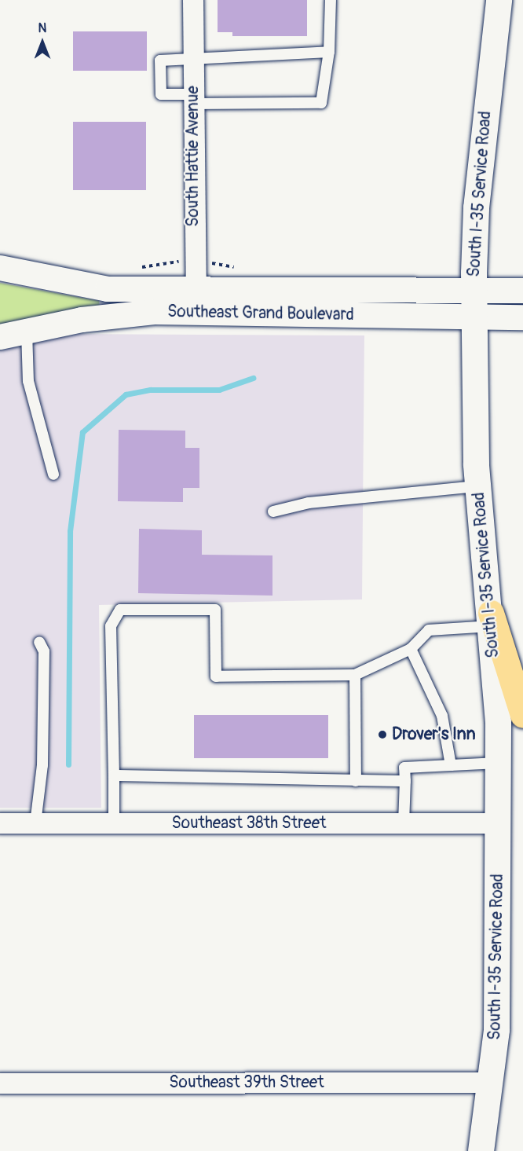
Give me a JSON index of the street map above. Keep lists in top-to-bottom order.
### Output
{
  "streets": {
    "main road": ["South I-35 Service Road"],
    "street": [
      "South Hattie Avenue",
      "Southeast Grand Boulevard",
      "Southeast 38th Street",
      "Southeast 39th Street"
    ]
  },
  "crossings": [
    ["South Hattie Avenue", "Southeast Grand Boulevard"],
    ["South I-35 Service Road", "Southeast Grand Boulevard"],
    ["South I-35 Service Road", "Southeast 38th Street"],
    ["South I-35 Service Road", "Southeast 39th Street"]
  ],
  "places": ["Drover's Inn"],
  "north": "top"
}
